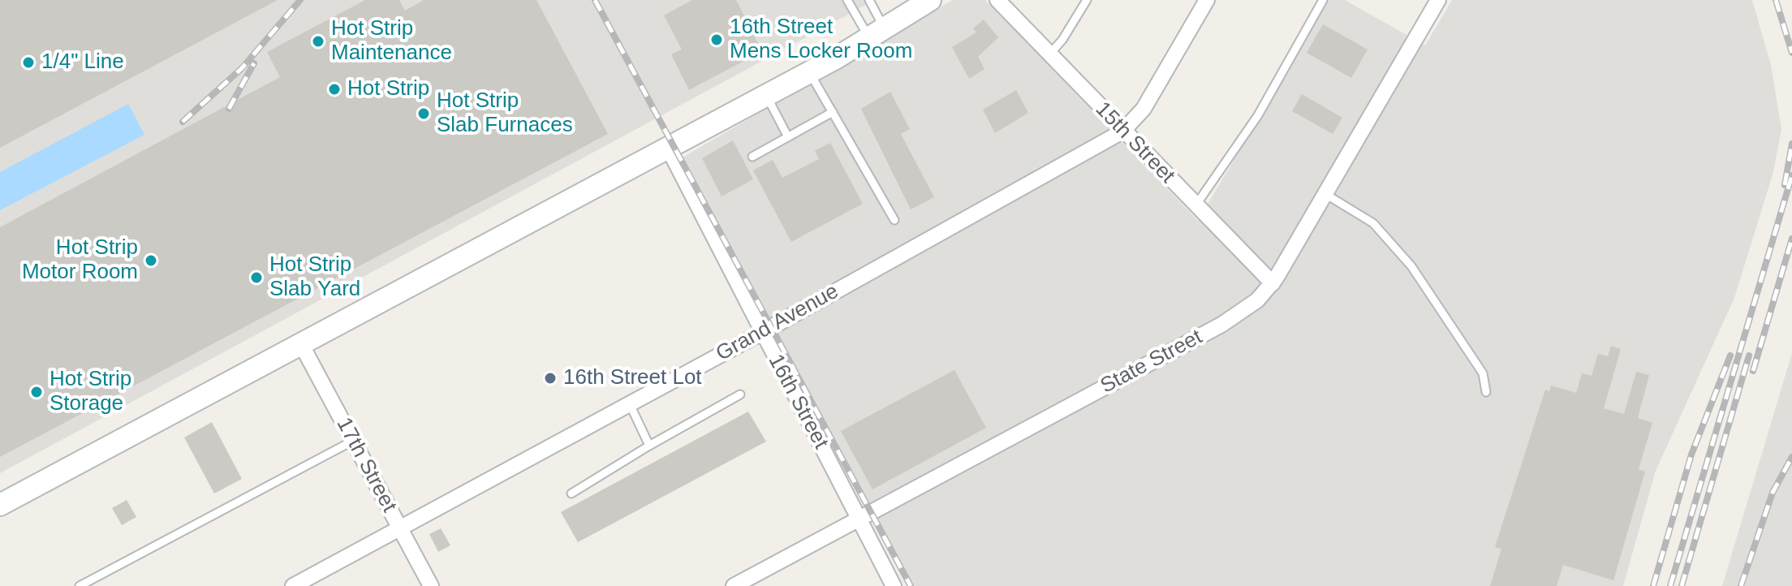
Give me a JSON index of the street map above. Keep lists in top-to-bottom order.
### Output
{
  "streets": {
    "street": [
      "15th Street",
      "Grand Avenue",
      "State Street",
      "16th Street",
      "17th Street"
    ]
  },
  "crossings": [
    ["15th Street", "Grand Avenue"],
    ["15th Street", "State Street"],
    ["Grand Avenue", "16th Street"],
    ["Grand Avenue", "17th Street"],
    ["State Street", "16th Street"]
  ],
  "places": [
    "16th Street Mens Locker Room",
    "Hot Strip Maintenance",
    "1/4\" Line",
    "Hot Strip",
    "Hot Strip Slab Furnaces",
    "Hot Strip Motor Room",
    "Hot Strip Slab Yard",
    "16th Street Lot",
    "Hot Strip Storage"
  ]
}
